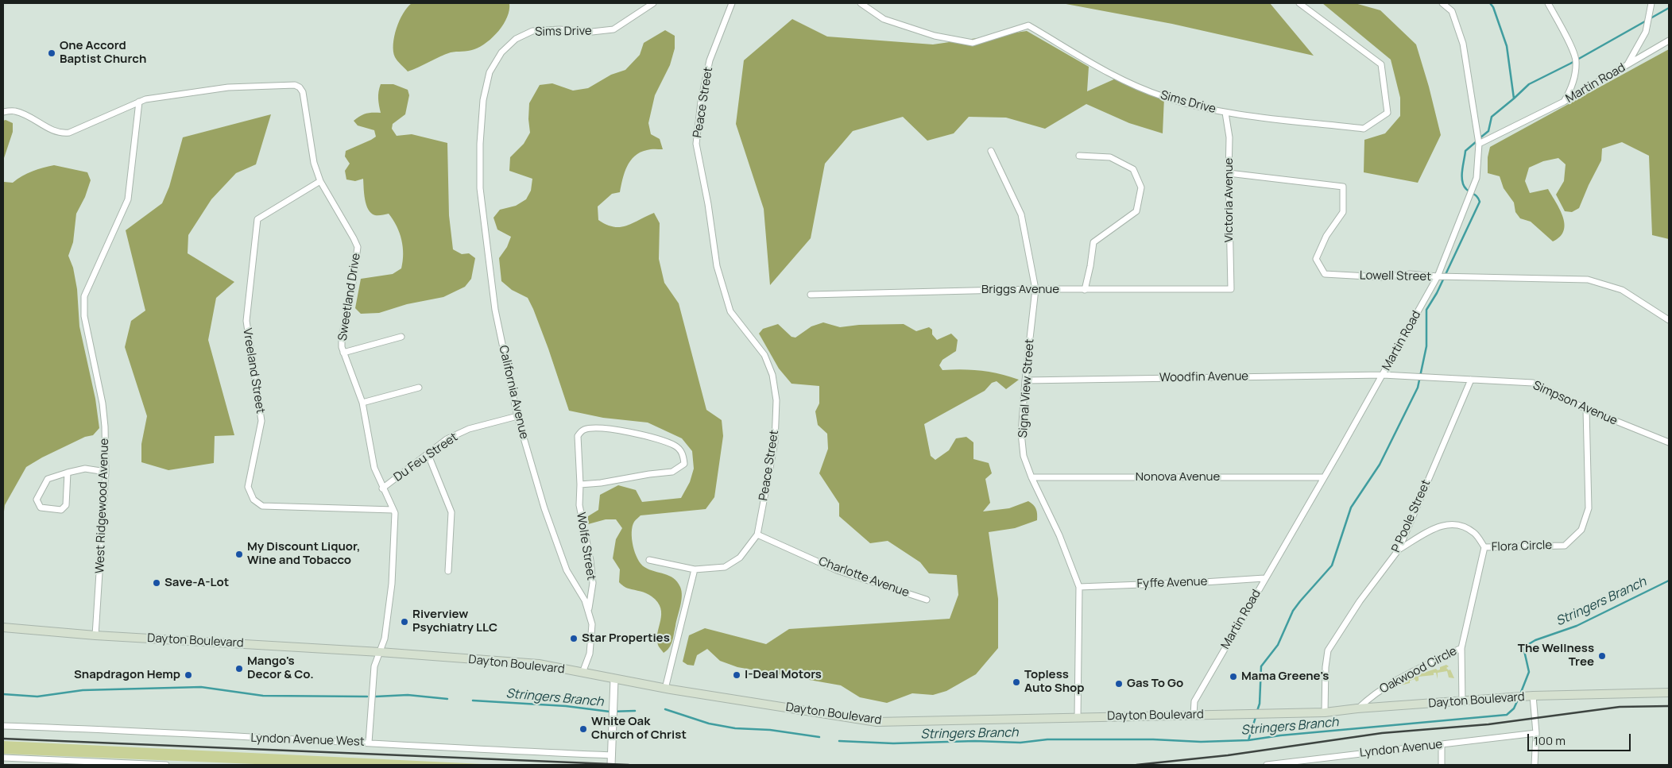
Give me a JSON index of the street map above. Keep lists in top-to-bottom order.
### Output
{
  "streets": {
    "main road": ["Dayton Boulevard"],
    "street": [
      "Sims Drive",
      "Martin Road",
      "Peace Street",
      "Victoria Avenue",
      "Lowell Street",
      "Briggs Avenue",
      "Sweetland Drive",
      "Vreeland Street",
      "Woodfin Avenue",
      "Signal View Street",
      "California Avenue",
      "Simpson Avenue",
      "Du Feu Street",
      "Nonova Avenue",
      "West Ridgewood Avenue",
      "P Poole Street",
      "Wolfe Street",
      "Flora Circle",
      "Charlotte Avenue",
      "Fyffe Avenue",
      "Oakwood Circle",
      "Lyndon Avenue West",
      "Lyndon Avenue"
    ]
  },
  "crossings": [
    ["Sims Drive", "Victoria Avenue"],
    ["Sims Drive", "California Avenue"],
    ["Martin Road", "Lowell Street"],
    ["Martin Road", "Woodfin Avenue"],
    ["Martin Road", "Simpson Avenue"],
    ["Martin Road", "Nonova Avenue"],
    ["Martin Road", "Fyffe Avenue"],
    ["Martin Road", "Dayton Boulevard"],
    ["Peace Street", "Charlotte Avenue"],
    ["Victoria Avenue", "Lowell Street"],
    ["Victoria Avenue", "Briggs Avenue"],
    ["Briggs Avenue", "Signal View Street"],
    ["Sweetland Drive", "Vreeland Street"],
    ["Sweetland Drive", "Du Feu Street"],
    ["Sweetland Drive", "West Ridgewood Avenue"],
    ["Sweetland Drive", "Dayton Boulevard"],
    ["Sweetland Drive", "Lyndon Avenue West"],
    ["Woodfin Avenue", "Signal View Street"],
    ["Woodfin Avenue", "Simpson Avenue"],
    ["Signal View Street", "Nonova Avenue"],
    ["Signal View Street", "Fyffe Avenue"],
    ["Signal View Street", "Dayton Boulevard"],
    ["California Avenue", "Du Feu Street"],
    ["California Avenue", "Wolfe Street"],
    ["California Avenue", "Dayton Boulevard"],
    ["Simpson Avenue", "P Poole Street"],
    ["Simpson Avenue", "Flora Circle"],
    ["West Ridgewood Avenue", "Dayton Boulevard"],
    ["P Poole Street", "Flora Circle"],
    ["P Poole Street", "Dayton Boulevard"],
    ["Dayton Boulevard", "Oakwood Circle"]
  ],
  "water": ["Stringers Branch"],
  "places": [
    "One Accord Baptist Church",
    "My Discount Liquor, Wine and Tobacco",
    "Save-A-Lot",
    "Riverview Psychiatry LLC",
    "Star Properties",
    "The Wellness Tree",
    "Mango's Decor & Co.",
    "Snapdragon Hemp",
    "I-Deal Motors",
    "Mama Greene's",
    "Topless Auto Shop",
    "Gas To Go",
    "White Oak Church of Christ"
  ],
  "scale_bar": "100 m"
}
